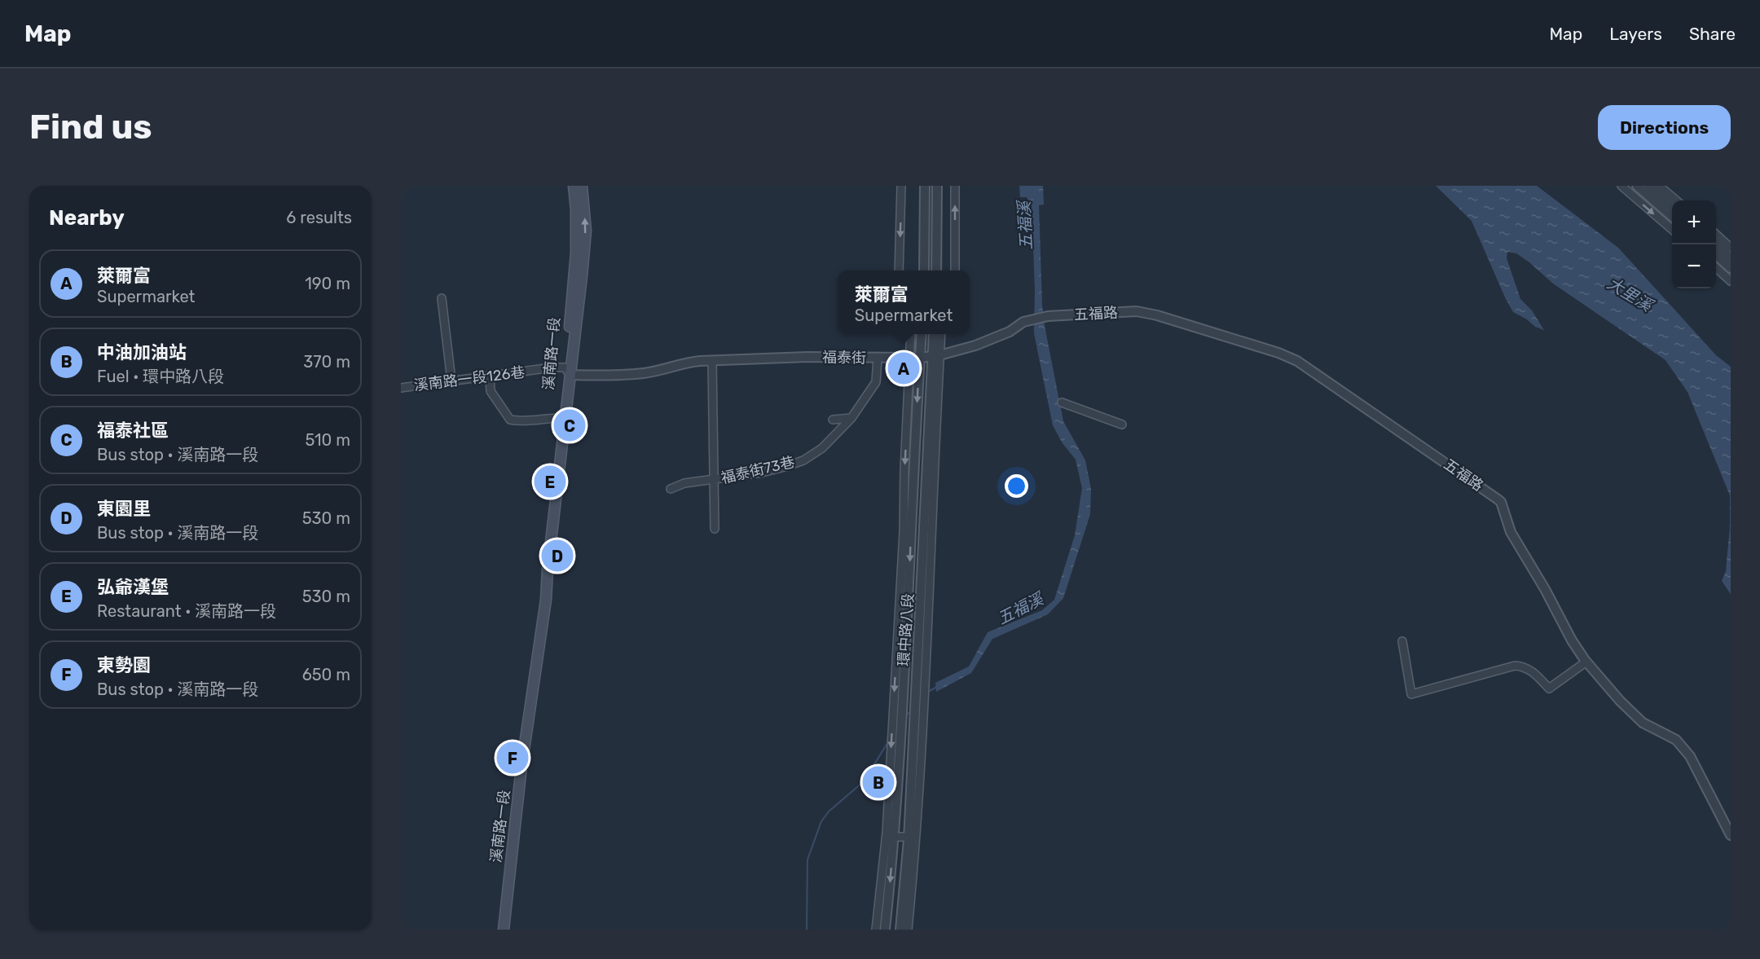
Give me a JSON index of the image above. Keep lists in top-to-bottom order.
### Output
{
  "streets": {
    "main road": ["溪南路一段"],
    "street": [
      "五福路",
      "福泰街",
      "溪南路一段126巷",
      "福泰街73巷",
      "環中路八段"
    ]
  },
  "crossings": [
    ["五福路", "福泰街"],
    ["溪南路一段", "福泰街"],
    ["溪南路一段", "溪南路一段126巷"],
    ["福泰街", "溪南路一段126巷"],
    ["福泰街", "福泰街73巷"],
    ["福泰街", "環中路八段"]
  ],
  "water": ["五福溪", "大里溪"],
  "page": {
    "header": "Map",
    "nav": ["Map", "Layers", "Share"],
    "buttons": "Directions",
    "title": "Find us",
    "heading": ["Nearby", "6 results"],
    "map_buttons": ["+", "−"],
    "list": [
      {
        "mark": "A",
        "name": "萊爾富",
        "note": "Supermarket",
        "value": "190 m"
      },
      {
        "mark": "B",
        "name": "中油加油站",
        "note": "Fuel · 環中路八段",
        "value": "370 m"
      },
      {
        "mark": "C",
        "name": "福泰社區",
        "note": "Bus stop · 溪南路一段",
        "value": "510 m"
      },
      {
        "mark": "D",
        "name": "東園里",
        "note": "Bus stop · 溪南路一段",
        "value": "530 m"
      },
      {
        "mark": "E",
        "name": "弘爺漢堡",
        "note": "Restaurant · 溪南路一段",
        "value": "530 m"
      },
      {
        "mark": "F",
        "name": "東勢園",
        "note": "Bus stop · 溪南路一段",
        "value": "650 m"
      }
    ],
    "popup": ["萊爾富", "Supermarket"],
    "pins": [
      "A",
      "C",
      "E",
      "D",
      "F",
      "B"
    ]
  }
}
